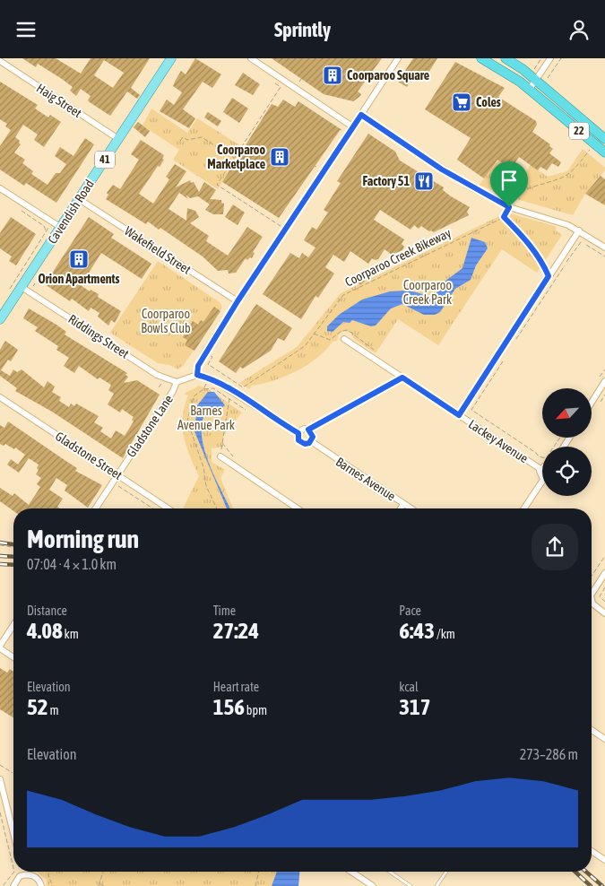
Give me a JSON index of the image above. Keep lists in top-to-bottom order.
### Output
{
  "streets": {
    "highway": ["22"],
    "main road": ["41", "Cavendish Road"],
    "street": [
      "Haig Street",
      "Wakefield Street",
      "Riddings Street",
      "Gladstone Lane",
      "Lackey Avenue",
      "Gladstone Street",
      "Barnes Avenue"
    ],
    "path": ["Coorparoo Creek Bikeway"]
  },
  "crossings": [
    ["Haig Street", "Cavendish Road"],
    ["Cavendish Road", "Wakefield Street"],
    ["Cavendish Road", "Riddings Street"],
    ["Riddings Street", "Gladstone Lane"],
    ["Gladstone Lane", "Gladstone Street"]
  ],
  "parks": ["Coorparoo Creek Park", "Coorparoo Bowls Club", "Barnes Avenue Park"],
  "places": {
    "building": ["Coorparoo Square", "Coorparoo Marketplace", "Orion Apartments"],
    "supermarket": ["Coles"],
    "restaurant": ["Factory 51"]
  },
  "north": "bottom left",
  "page": {
    "header": "Sprintly",
    "heading": ["Morning run", "07:04 · 4 × 1.0 km"],
    "stats": [
      ["Distance", "4.08 km"],
      ["Time", "27:24"],
      ["Pace", "6:43 /km"],
      ["Elevation", "52 m"],
      ["Heart rate", "156 bpm"],
      ["kcal", "317"]
    ],
    "chart": ["Elevation", "273–286 m"]
  }
}
